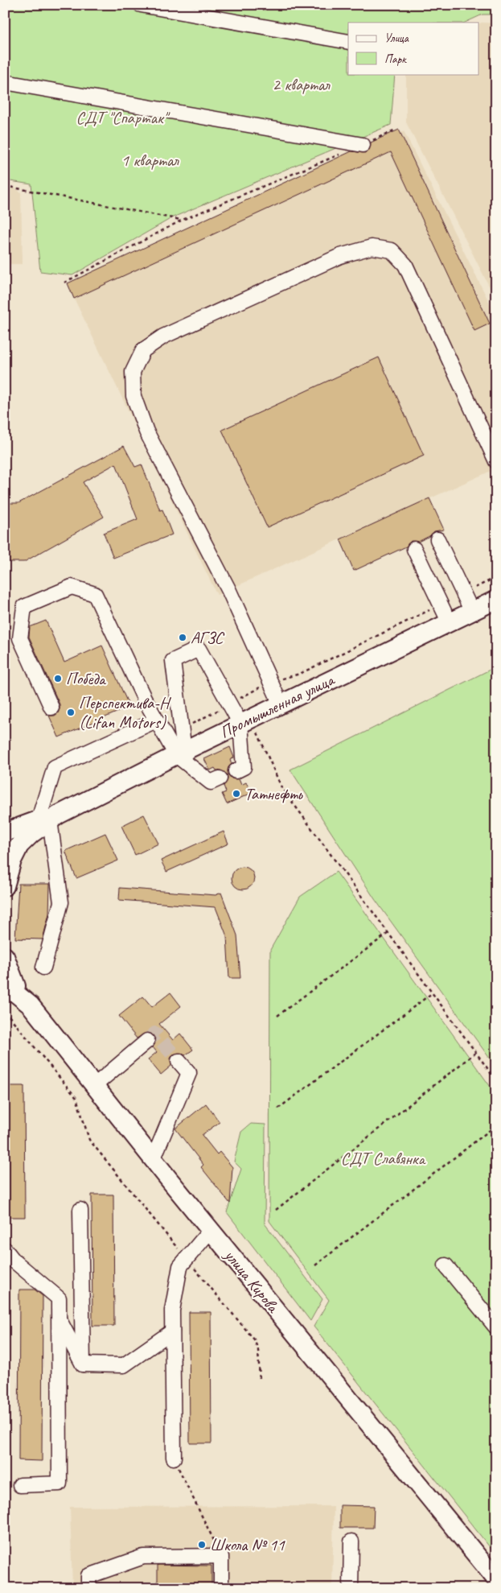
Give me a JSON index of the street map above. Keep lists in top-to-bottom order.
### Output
{
  "streets": {
    "main road": ["Промышленная улица", "улица Кирова"]
  },
  "parks": [
    "2 квартал",
    "СДТ \"Спартак\"",
    "1 квартал",
    "СДТ Славянка"
  ],
  "places": [
    "АГЗС",
    "Победа",
    "Перспектива-Н (Lifan Motors)",
    "Татнефть",
    "Школа № 11"
  ],
  "legend": ["Улица", "Парк"]
}
